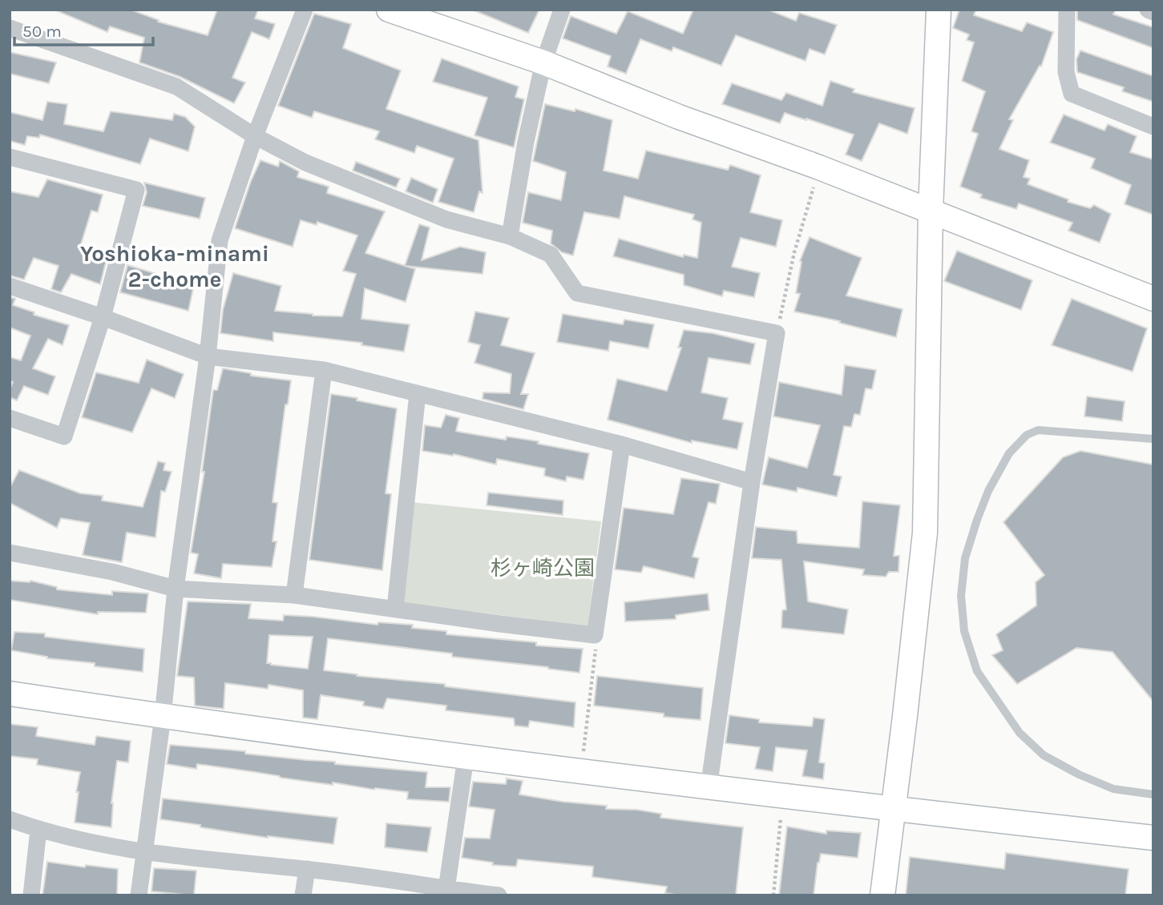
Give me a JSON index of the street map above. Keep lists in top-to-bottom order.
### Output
{
  "districts": ["Yoshioka-minami 2-chome"],
  "parks": ["杉ヶ崎公園"],
  "scale_bar": "50 m"
}
